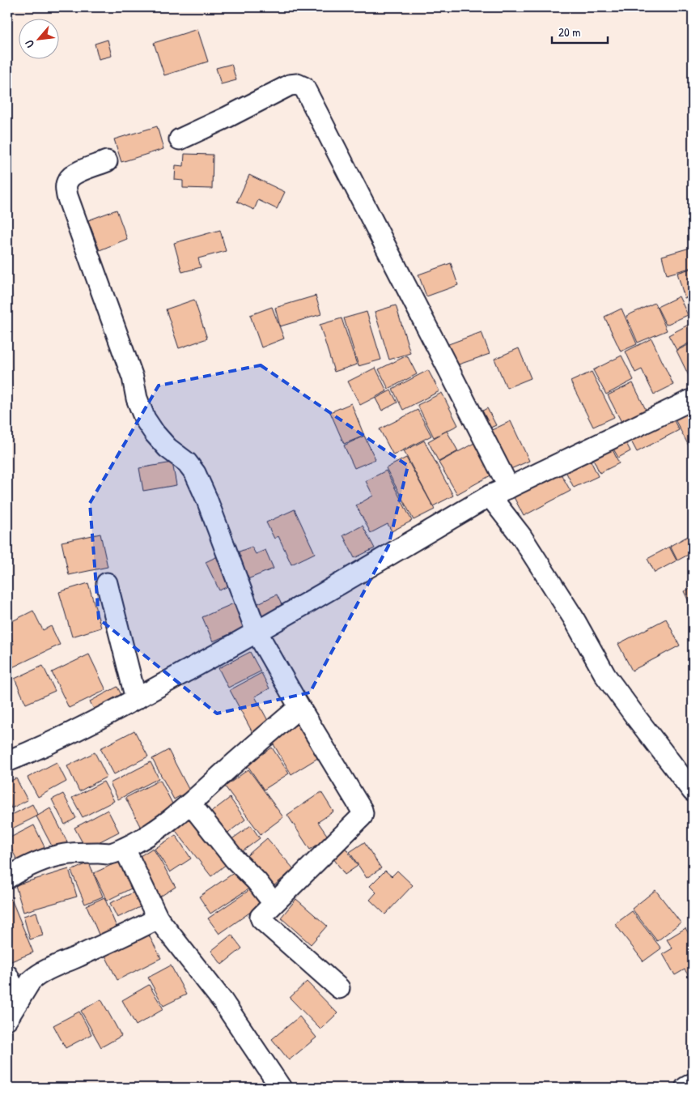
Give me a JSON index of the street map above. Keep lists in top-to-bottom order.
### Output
{
  "scale_bar": "20 m",
  "north": "bottom left"
}
